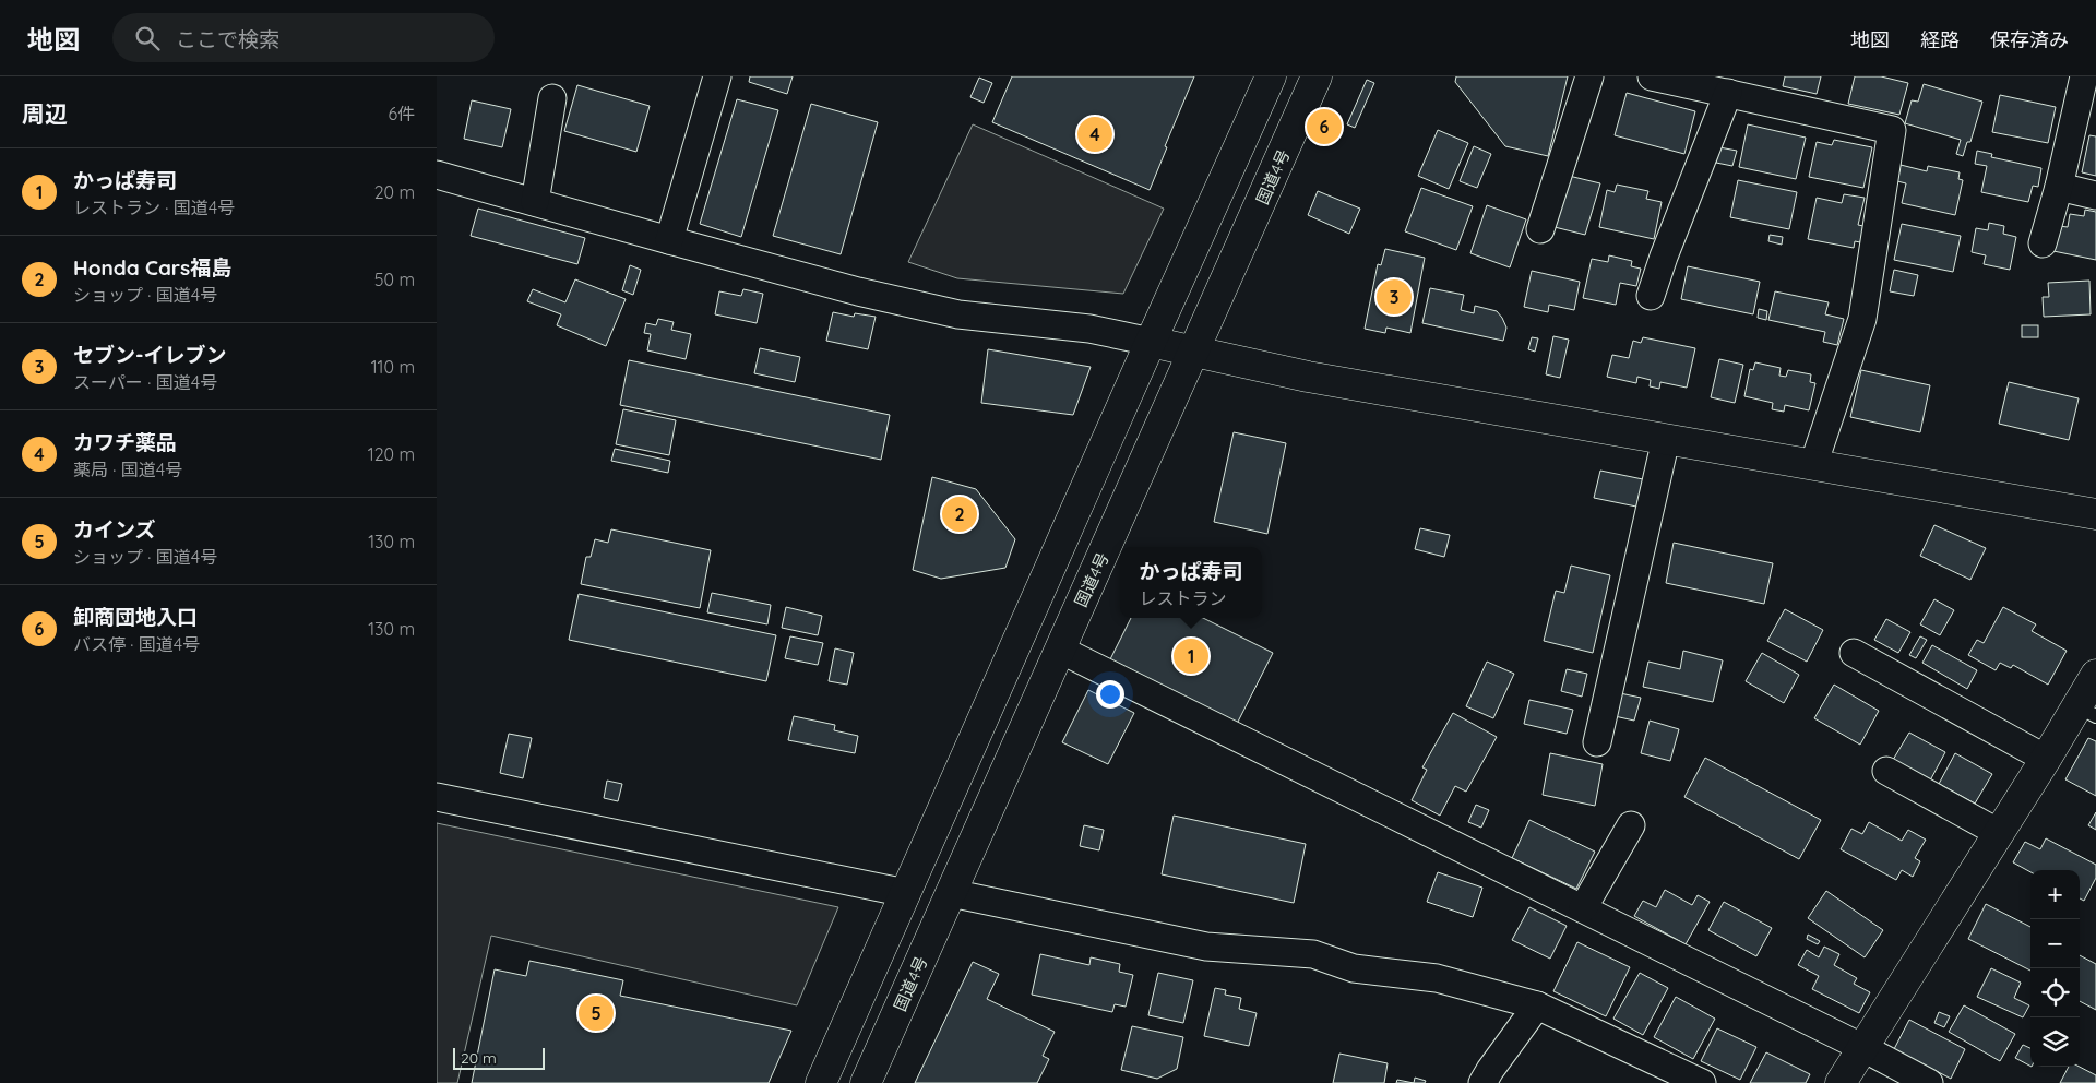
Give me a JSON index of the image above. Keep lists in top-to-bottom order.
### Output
{
  "streets": {
    "main road": ["国道4号"]
  },
  "scale_bar": "20 m",
  "page": {
    "header": "地図",
    "search": "ここで検索",
    "nav": ["地図", "経路", "保存済み"],
    "heading": ["周辺", "6件"],
    "pins": [
      "6",
      "4",
      "3",
      "2",
      "1",
      "5"
    ],
    "list": [
      {
        "mark": "1",
        "name": "かっぱ寿司",
        "note": "レストラン · 国道4号",
        "value": "20 m"
      },
      {
        "mark": "2",
        "name": "Honda Cars福島",
        "note": "ショップ · 国道4号",
        "value": "50 m"
      },
      {
        "mark": "3",
        "name": "セブン-イレブン",
        "note": "スーパー · 国道4号",
        "value": "110 m"
      },
      {
        "mark": "4",
        "name": "カワチ薬品",
        "note": "薬局 · 国道4号",
        "value": "120 m"
      },
      {
        "mark": "5",
        "name": "カインズ",
        "note": "ショップ · 国道4号",
        "value": "130 m"
      },
      {
        "mark": "6",
        "name": "卸商団地入口",
        "note": "バス停 · 国道4号",
        "value": "130 m"
      }
    ],
    "popup": ["かっぱ寿司", "レストラン"],
    "map_buttons": ["+", "−"],
    "scale": "20 m"
  }
}
